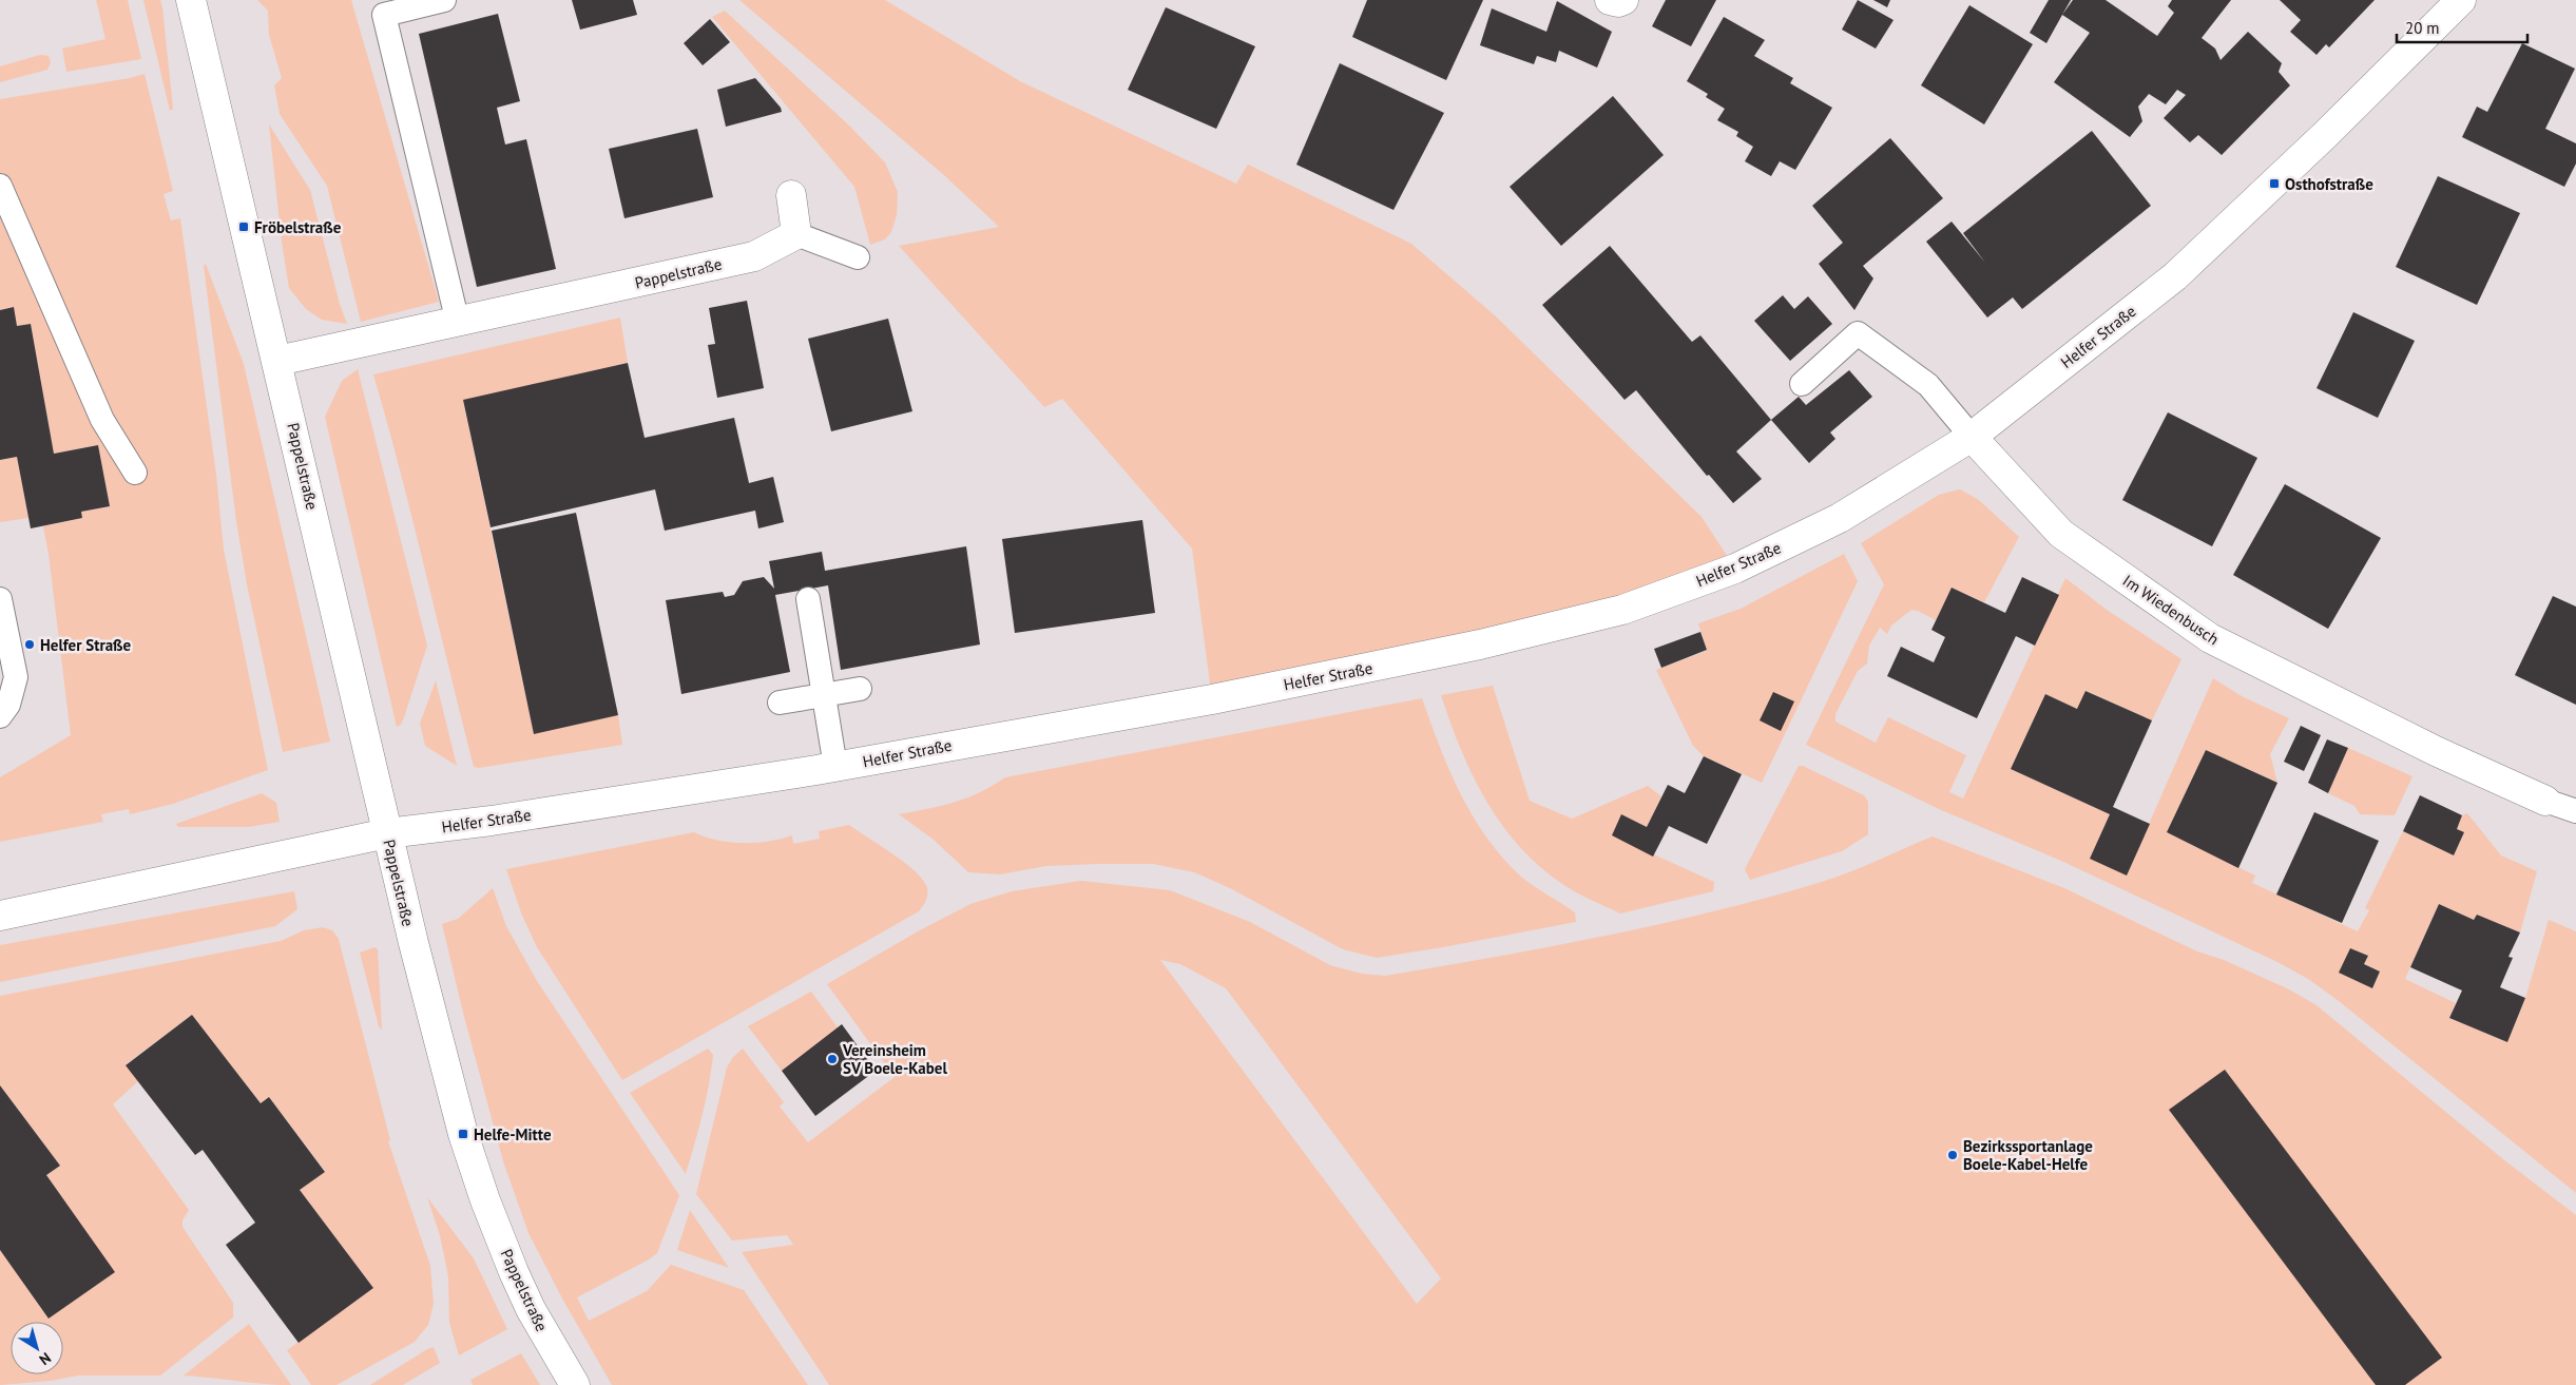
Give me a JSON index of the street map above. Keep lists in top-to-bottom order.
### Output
{
  "streets": {
    "street": ["Pappelstraße", "Helfer Straße", "Im Wiedenbusch"]
  },
  "crossings": [
    ["Pappelstraße", "Helfer Straße"],
    ["Helfer Straße", "Im Wiedenbusch"]
  ],
  "places": {
    "transit": ["Osthofstraße", "Fröbelstraße", "Helfe-Mitte"],
    "other": ["Helfer Straße", "Vereinsheim SV Boele-Kabel", "Bezirkssportanlage Boele-Kabel-Helfe"]
  },
  "scale_bar": "20 m",
  "north": "bottom right"
}
